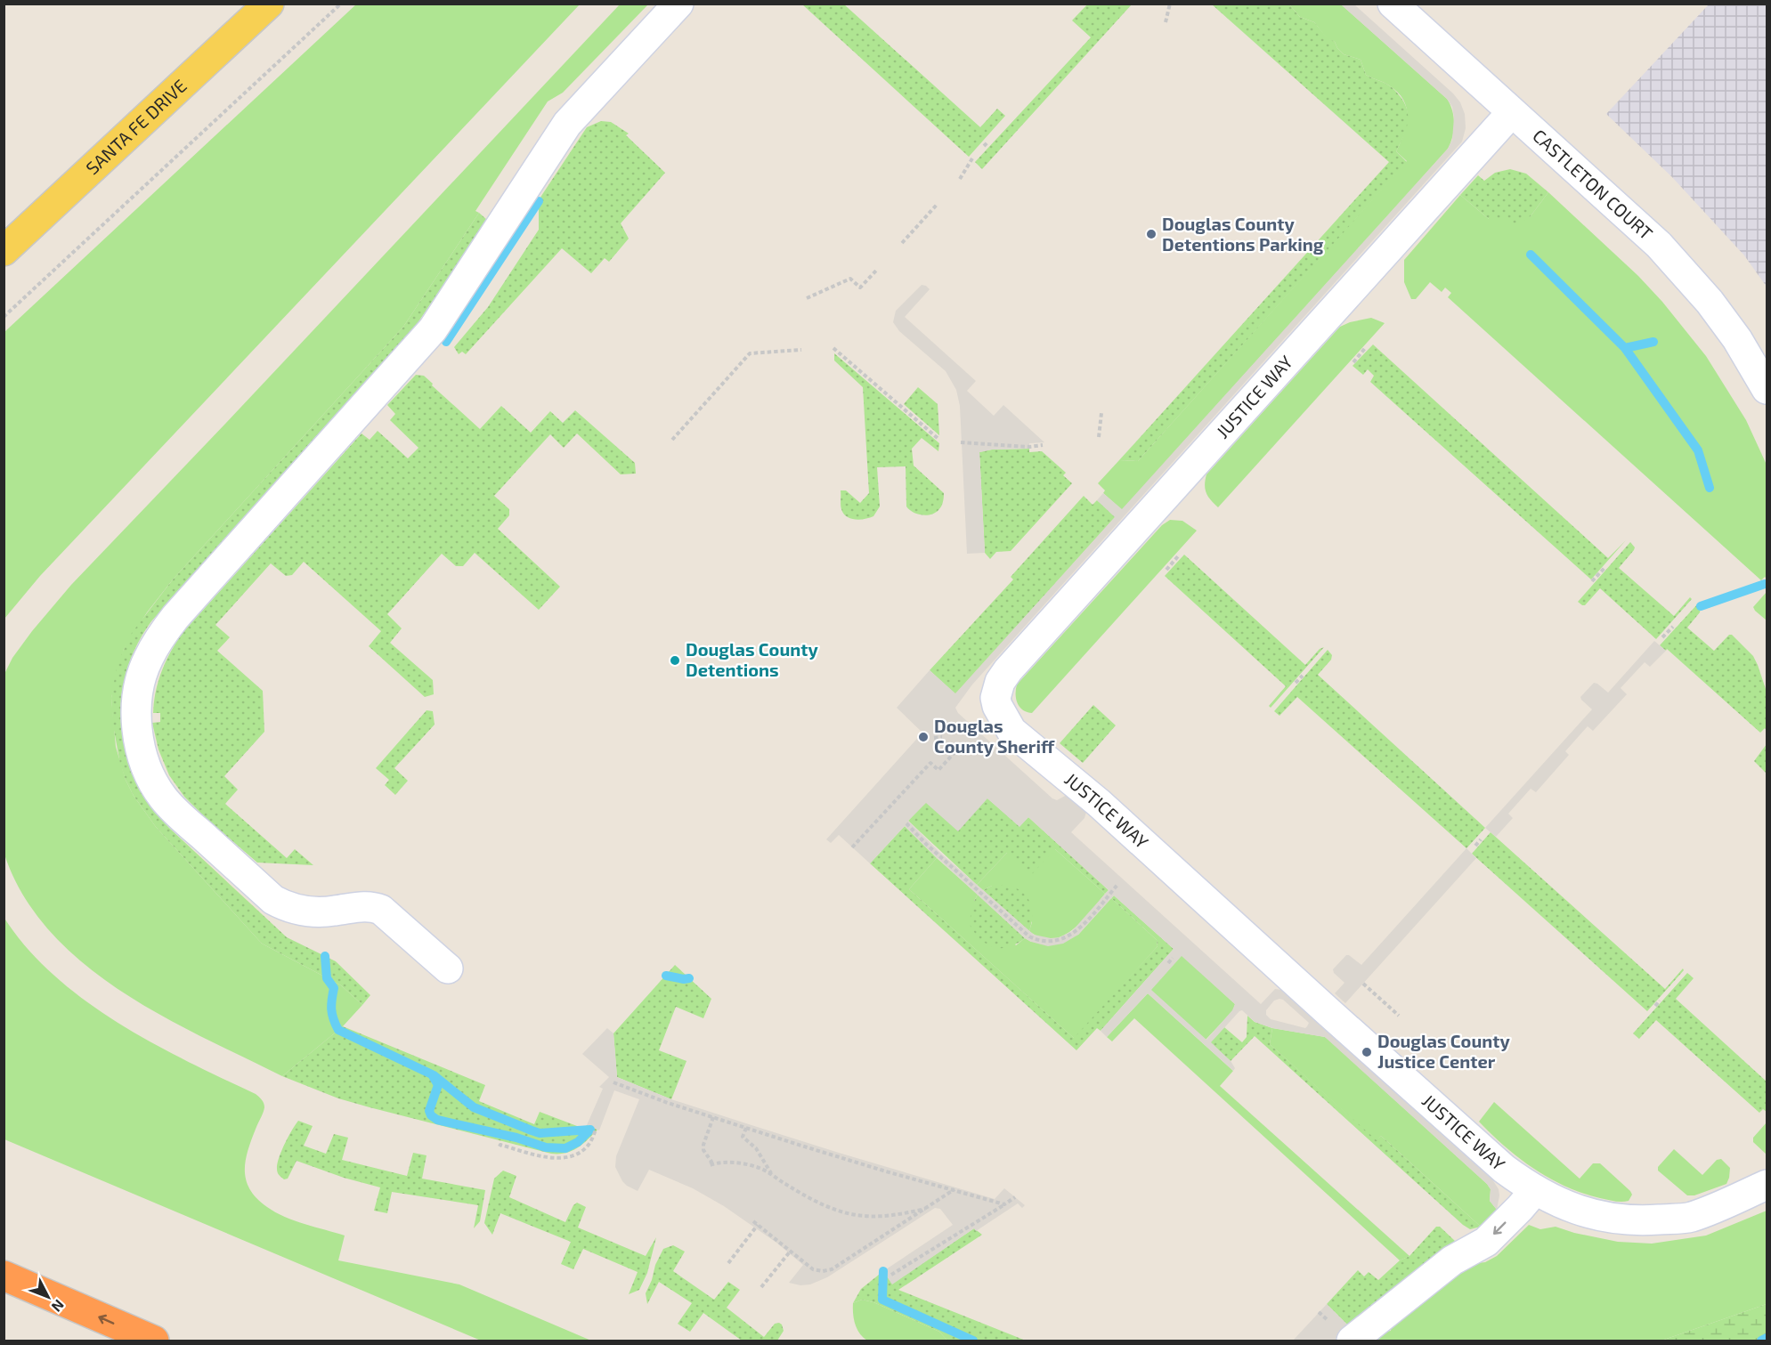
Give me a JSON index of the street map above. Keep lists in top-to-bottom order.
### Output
{
  "streets": {
    "main road": ["SANTA FE DRIVE"],
    "street": ["CASTLETON COURT", "JUSTICE WAY"]
  },
  "crossings": [
    ["CASTLETON COURT", "JUSTICE WAY"]
  ],
  "places": [
    "Douglas County Detentions Parking",
    "Douglas County Detentions",
    "Douglas County Sheriff",
    "Douglas County Justice Center"
  ],
  "north": "bottom right"
}
